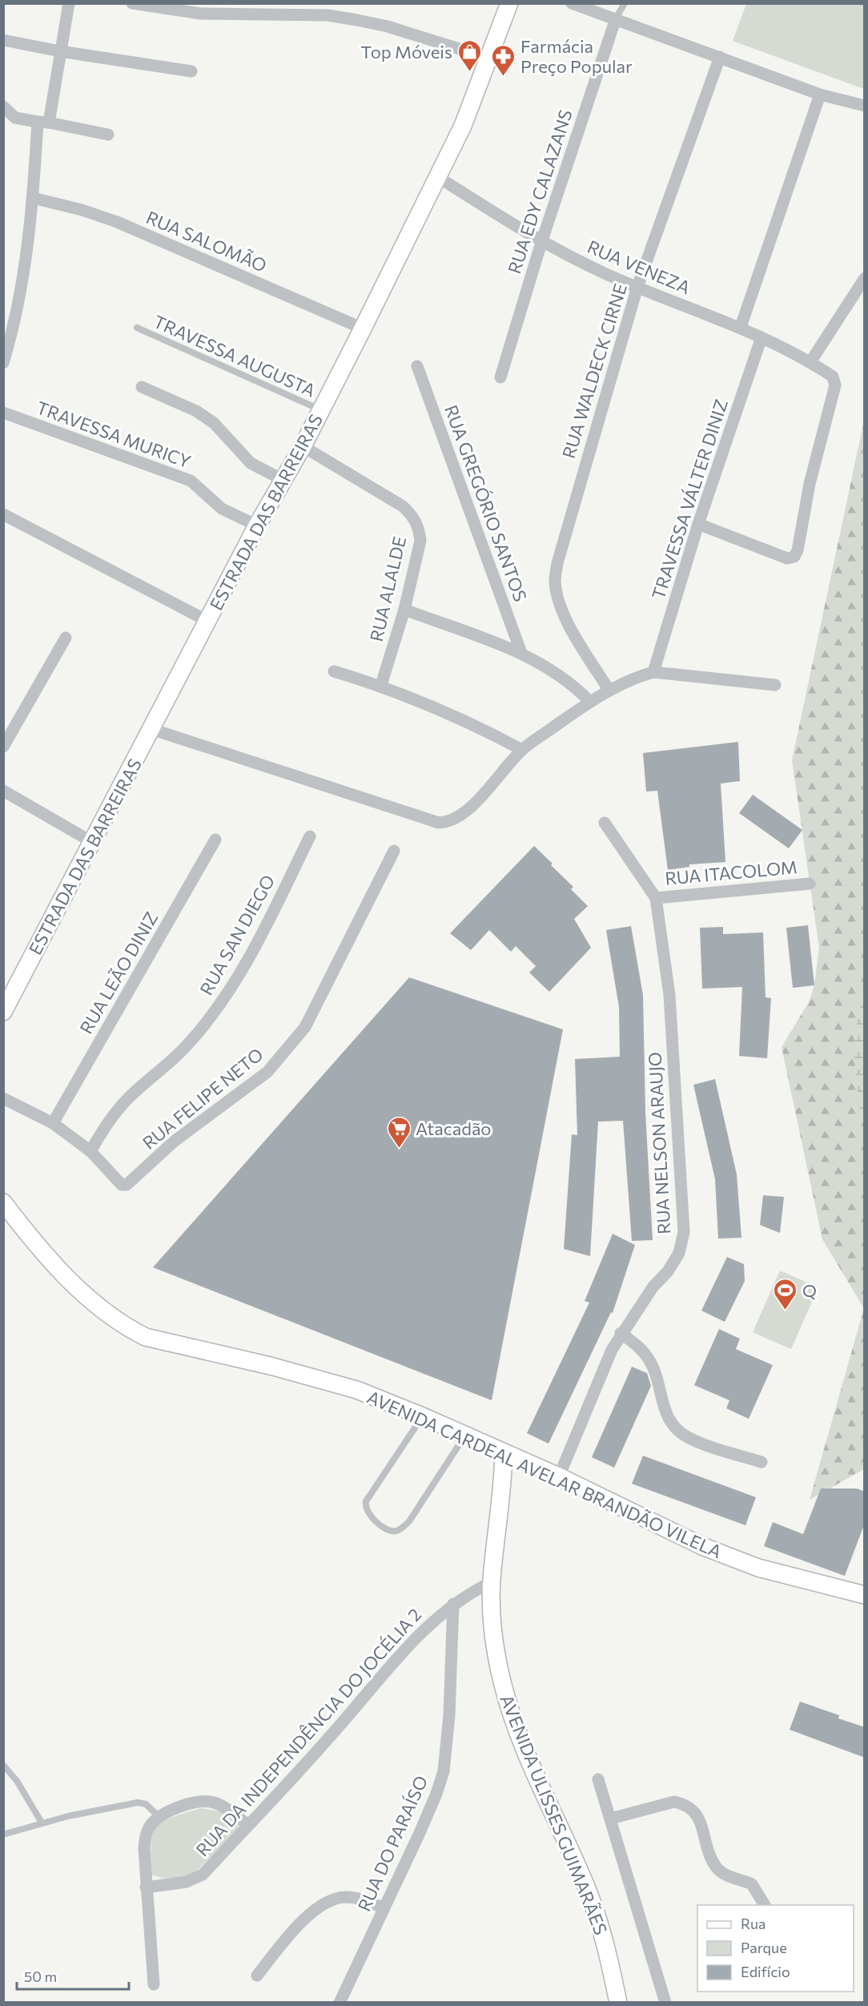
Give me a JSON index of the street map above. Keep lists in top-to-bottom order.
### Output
{
  "streets": {
    "main road": ["ESTRADA DAS BARREIRAS", "AVENIDA CARDEAL AVELAR BRANDÃO VILELA", "AVENIDA ULISSES GUIMARÃES"],
    "street": [
      "RUA EDY CALAZANS",
      "RUA SALOMÃO",
      "RUA VENEZA",
      "RUA WALDECK CIRNE",
      "TRAVESSA MURICY",
      "TRAVESSA VÁLTER DINIZ",
      "RUA GREGÓRIO SANTOS",
      "RUA ALALDE",
      "RUA ITACOLOM",
      "RUA SAN DIEGO",
      "RUA LEÃO DINIZ",
      "RUA FELIPE NETO",
      "RUA NELSON ARAUJO",
      "RUA DA INDEPENDÊNCIA DO JOCÉLIA 2",
      "RUA DO PARAÍSO"
    ],
    "lane": ["TRAVESSA AUGUSTA"]
  },
  "crossings": [
    ["RUA EDY CALAZANS", "RUA VENEZA"],
    ["RUA SALOMÃO", "ESTRADA DAS BARREIRAS"],
    ["RUA VENEZA", "RUA WALDECK CIRNE"],
    ["RUA VENEZA", "TRAVESSA VÁLTER DINIZ"],
    ["RUA VENEZA", "ESTRADA DAS BARREIRAS"],
    ["TRAVESSA AUGUSTA", "ESTRADA DAS BARREIRAS"],
    ["TRAVESSA MURICY", "ESTRADA DAS BARREIRAS"],
    ["ESTRADA DAS BARREIRAS", "RUA ALALDE"],
    ["RUA ITACOLOM", "RUA NELSON ARAUJO"],
    ["RUA SAN DIEGO", "RUA FELIPE NETO"],
    ["RUA LEÃO DINIZ", "RUA FELIPE NETO"],
    ["RUA NELSON ARAUJO", "AVENIDA CARDEAL AVELAR BRANDÃO VILELA"],
    ["AVENIDA CARDEAL AVELAR BRANDÃO VILELA", "AVENIDA ULISSES GUIMARÃES"],
    ["RUA DA INDEPENDÊNCIA DO JOCÉLIA 2", "AVENIDA ULISSES GUIMARÃES"],
    ["RUA DA INDEPENDÊNCIA DO JOCÉLIA 2", "RUA DO PARAÍSO"]
  ],
  "places": {
    "shop": ["Top Móveis"],
    "pharmacy": ["Farmácia Preço Popular"],
    "supermarket": ["Atacadão"],
    "sports": ["Q"]
  },
  "legend": ["Rua", "Parque", "Edifício"],
  "scale_bar": "50 m"
}
